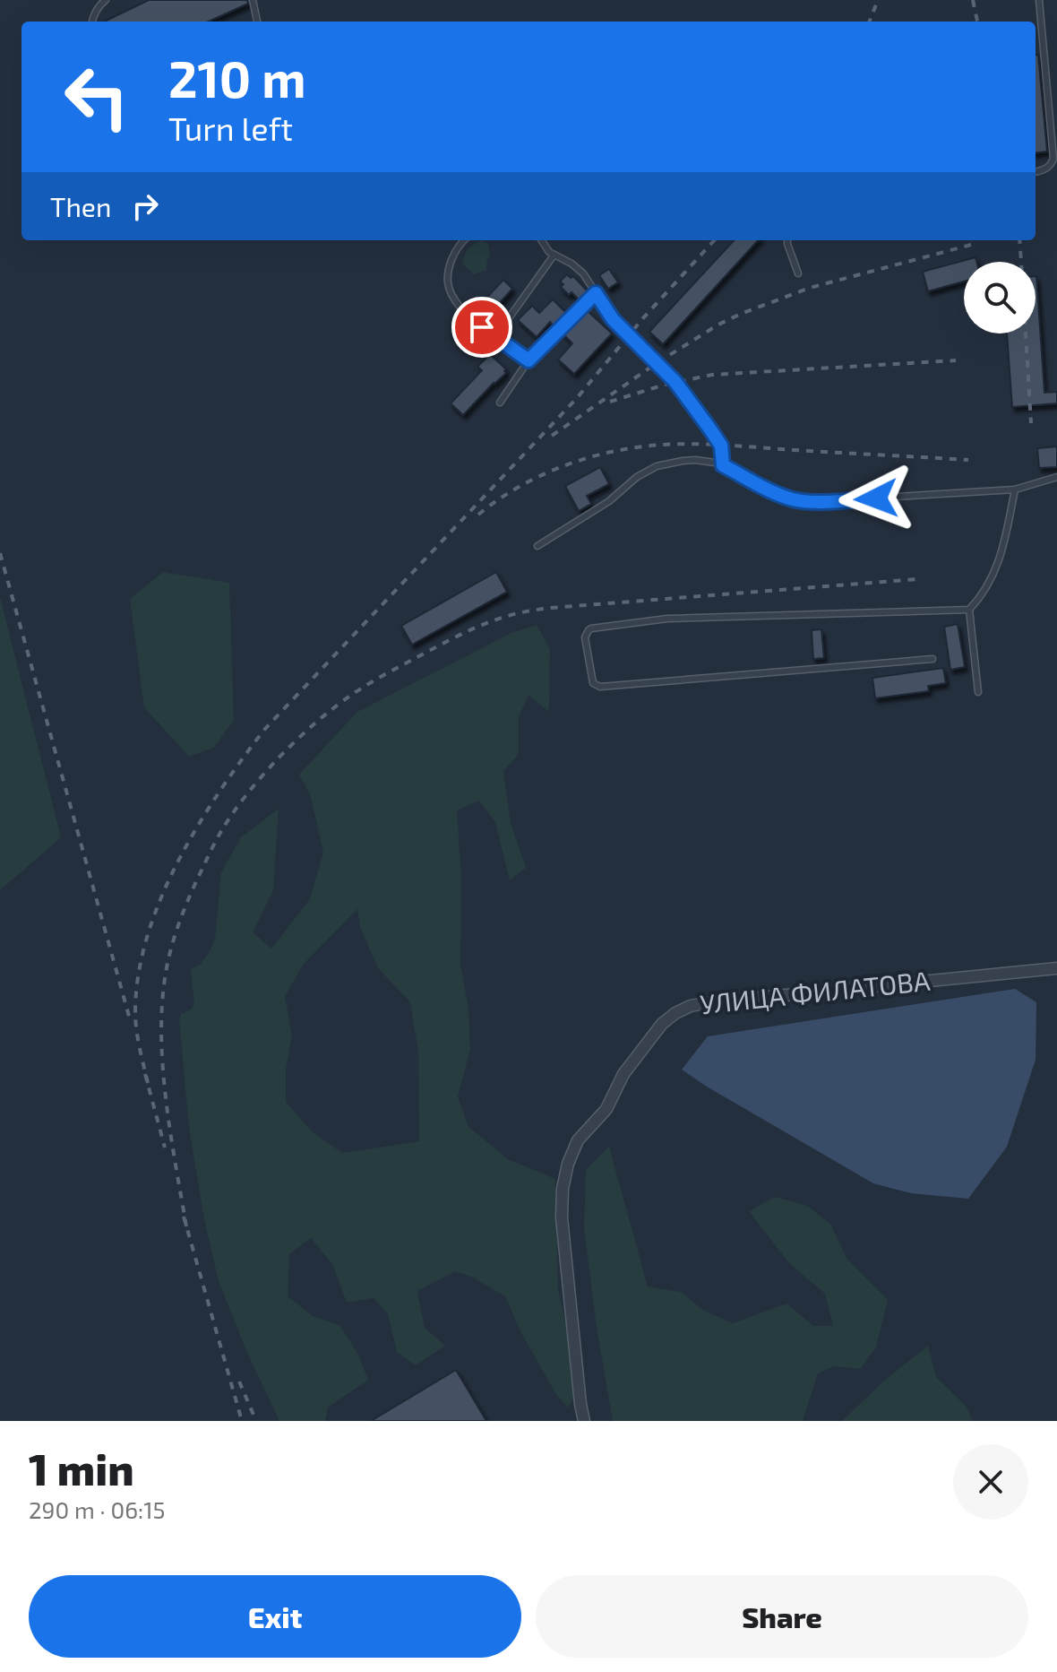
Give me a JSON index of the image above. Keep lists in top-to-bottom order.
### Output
{
  "streets": {
    "street": ["УЛИЦА ФИЛАТОВА"]
  },
  "page": {
    "turn": ["210 m", "Turn left"],
    "then": "Then",
    "heading": ["1 min", "290 m · 06:15"],
    "buttons": ["Exit", "Share"]
  }
}
